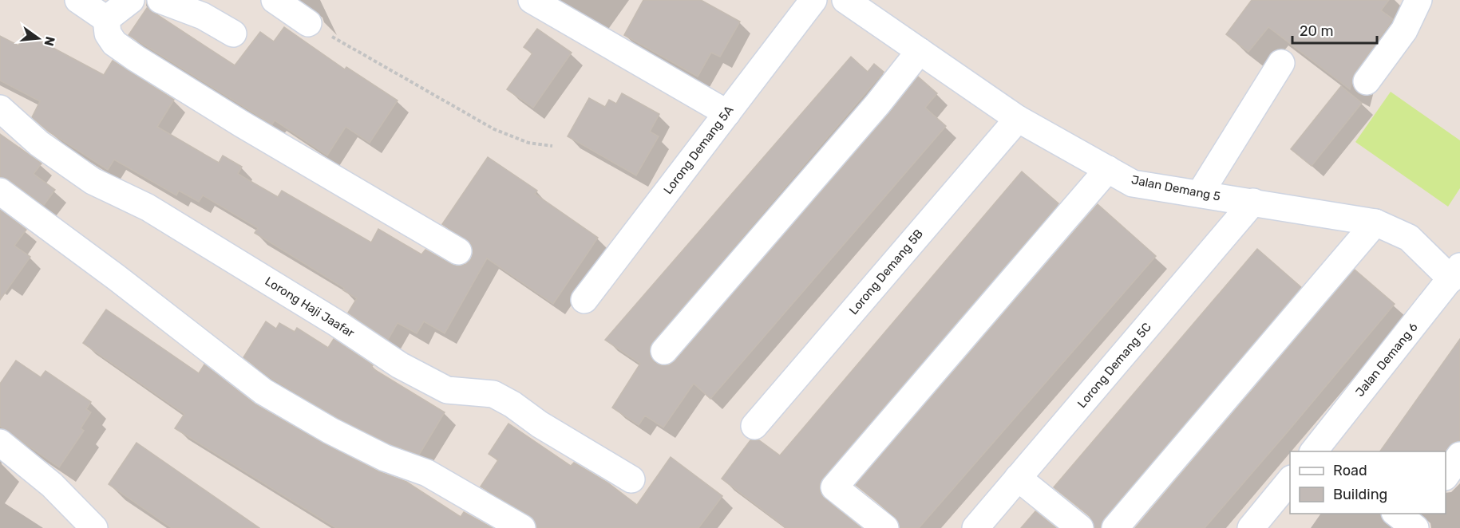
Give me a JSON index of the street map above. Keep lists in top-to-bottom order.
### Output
{
  "streets": {
    "street": [
      "Lorong Demang 5A",
      "Jalan Demang 5",
      "Lorong Demang 5B",
      "Lorong Haji Jaafar",
      "Jalan Demang 6",
      "Lorong Demang 5C"
    ]
  },
  "crossings": [
    ["Jalan Demang 5", "Lorong Demang 5B"],
    ["Jalan Demang 5", "Jalan Demang 6"],
    ["Jalan Demang 5", "Lorong Demang 5C"]
  ],
  "legend": ["Road", "Building"],
  "scale_bar": "20 m",
  "north": "right"
}
